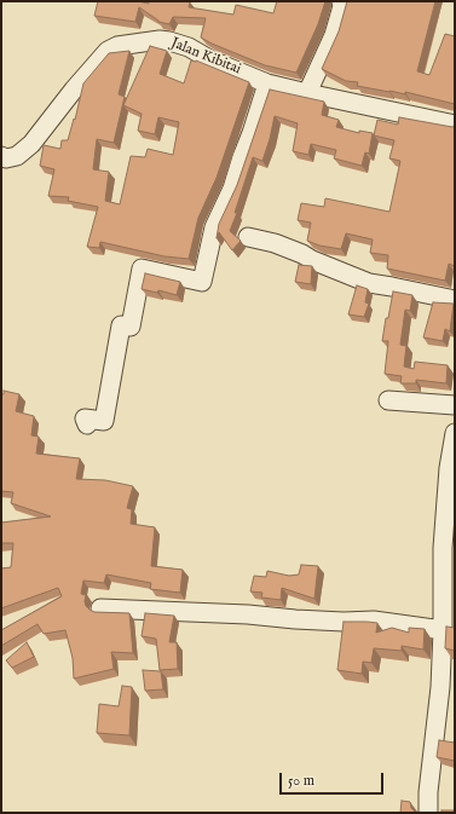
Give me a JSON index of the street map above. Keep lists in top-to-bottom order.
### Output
{
  "streets": {
    "street": ["Jalan Kibitai"]
  },
  "scale_bar": "50 m"
}
